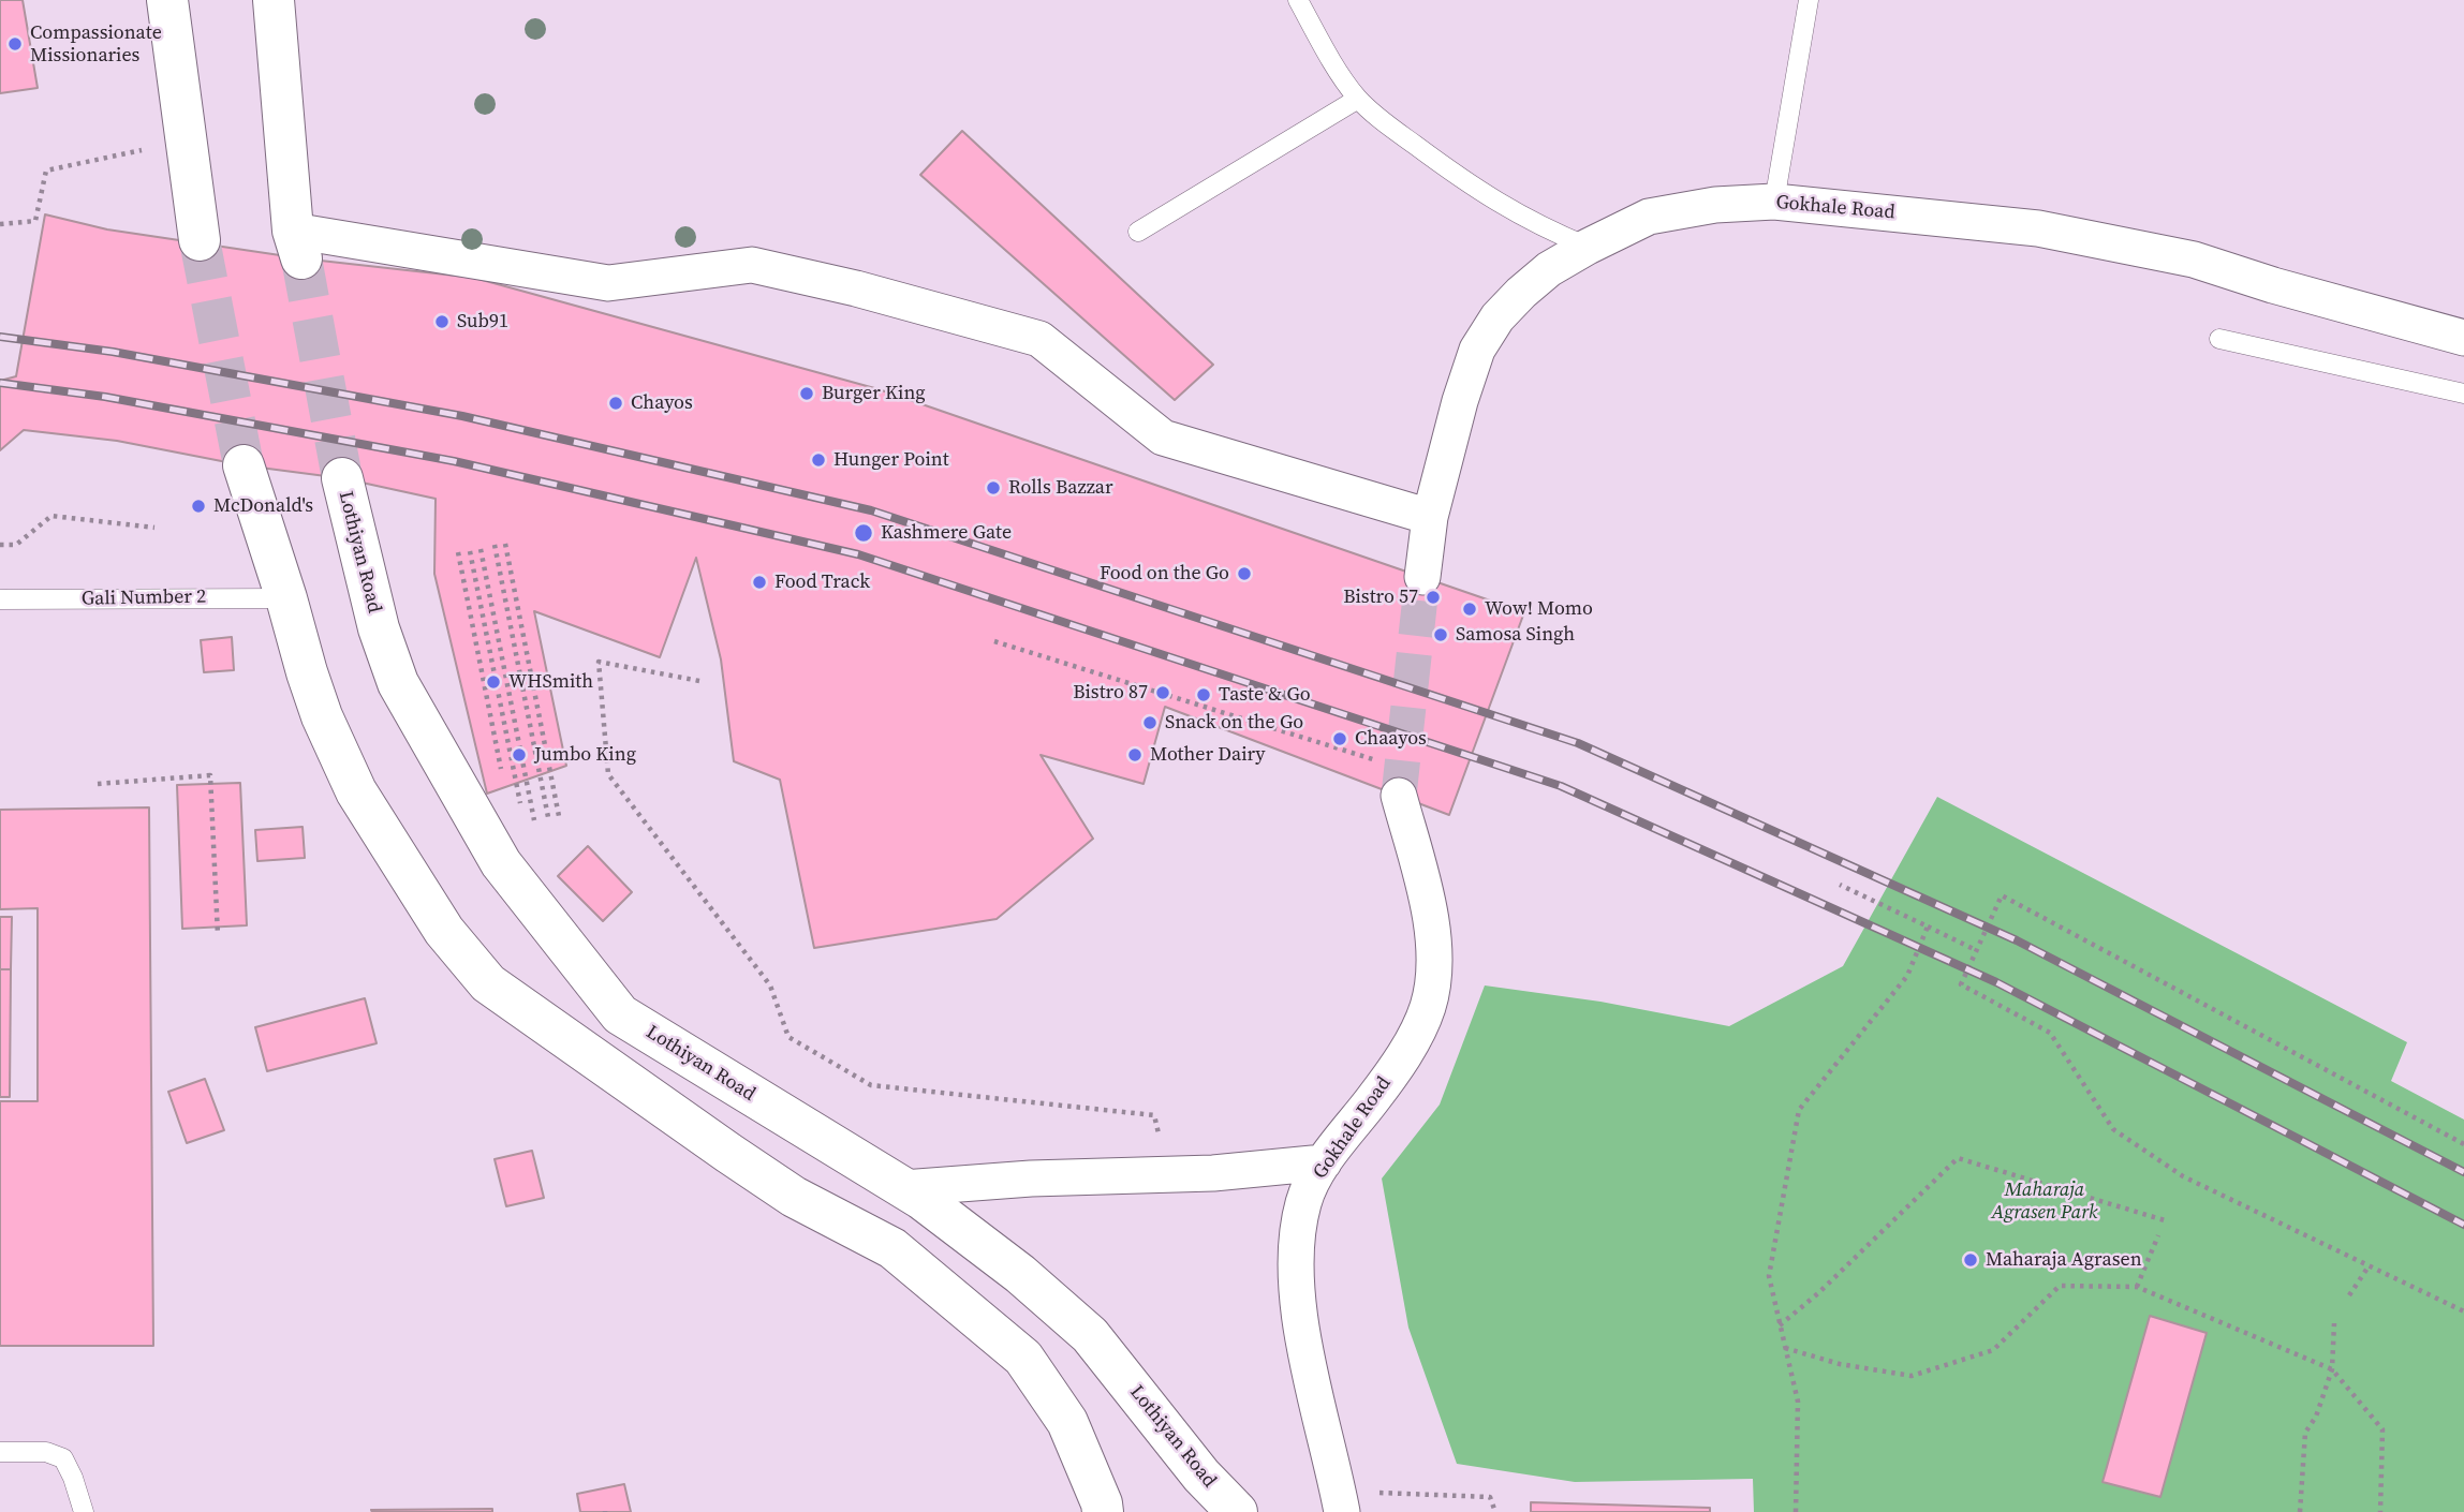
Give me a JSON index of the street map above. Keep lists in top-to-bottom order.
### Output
{
  "streets": {
    "main road": ["Lothiyan Road"],
    "street": ["Gokhale Road"],
    "lane": ["Gali Number 2"]
  },
  "parks": ["Maharaja Agrasen Park"],
  "places": [
    "Compassionate Missionaries",
    "Sub91",
    "Burger King",
    "Chayos",
    "Hunger Point",
    "Rolls Bazzar",
    "McDonald's",
    "Kashmere Gate",
    "Food on the Go",
    "Food Track",
    "Bistro 57",
    "Wow! Momo",
    "Samosa Singh",
    "WHSmith",
    "Bistro 87",
    "Taste & Go",
    "Snack on the Go",
    "Chaayos",
    "Jumbo King",
    "Mother Dairy",
    "Maharaja Agrasen"
  ]
}
